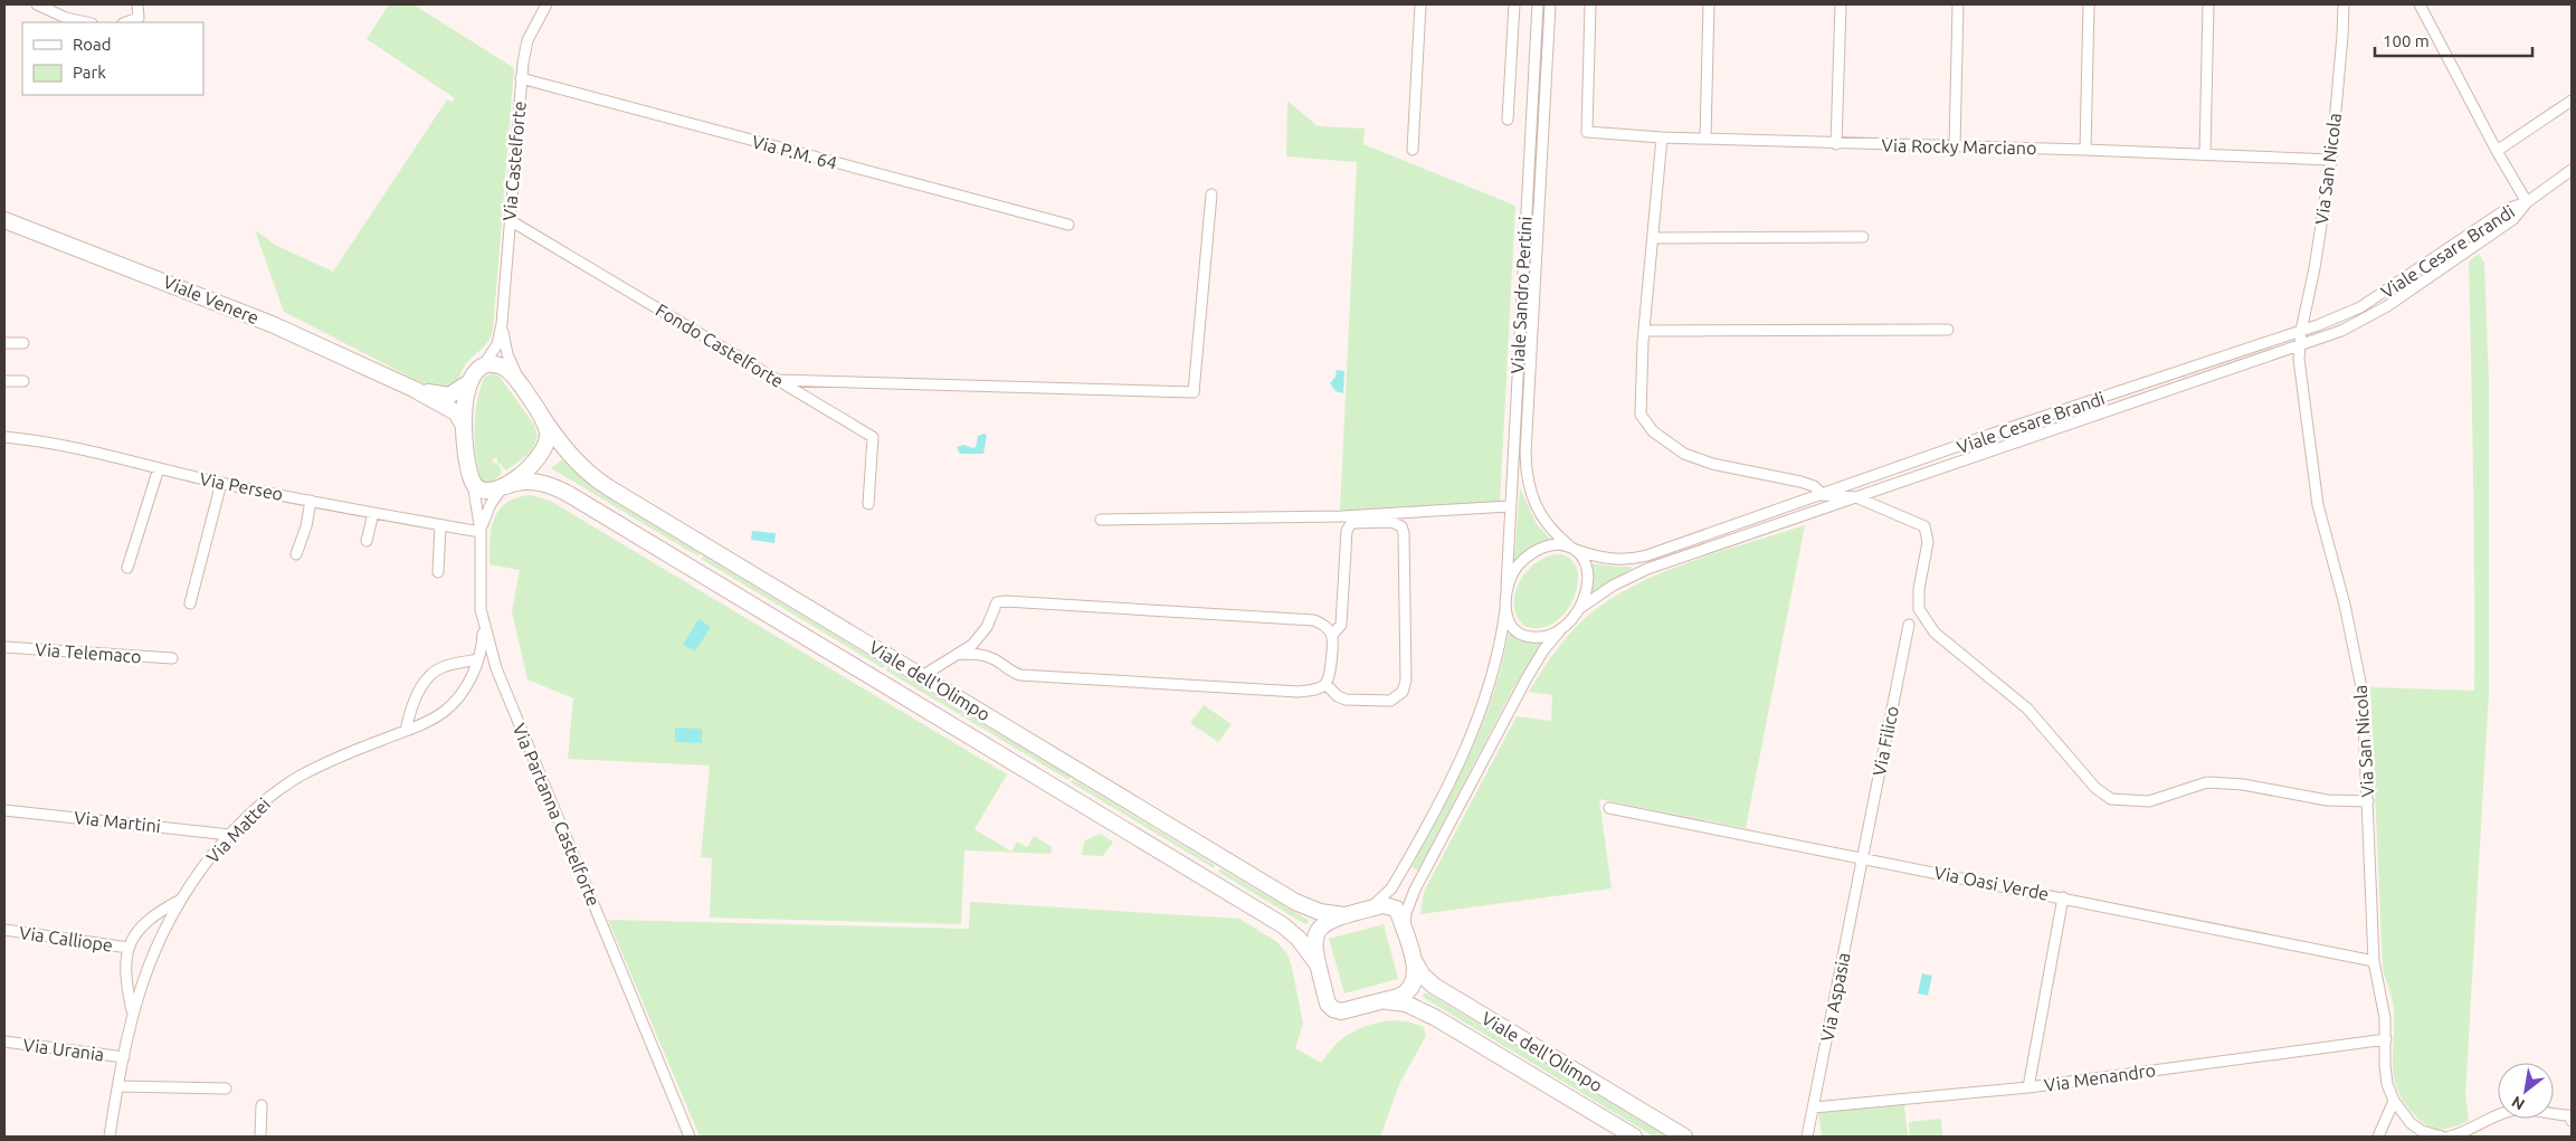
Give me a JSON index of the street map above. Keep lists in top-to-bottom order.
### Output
{
  "streets": {
    "street": [
      "Via Rocky Marciano",
      "Via P.M. 64",
      "Via Castelforte",
      "Via San Nicola",
      "Viale Cesare Brandi",
      "Viale Sandro Pertini",
      "Viale Venere",
      "Fondo Castelforte",
      "Via Perseo",
      "Via Telemaco",
      "Viale dell'Olimpo",
      "Via Filico",
      "Via Partanna Castelforte",
      "Via Martini",
      "Via Mattei",
      "Via Oasi Verde",
      "Via Calliope",
      "Via Aspasia",
      "Via Urania",
      "Via Menandro"
    ]
  },
  "crossings": [
    ["Via Rocky Marciano", "Via San Nicola"],
    ["Via P.M. 64", "Via Castelforte"],
    ["Via Castelforte", "Viale Venere"],
    ["Via Castelforte", "Fondo Castelforte"],
    ["Via Castelforte", "Viale dell'Olimpo"],
    ["Via Castelforte", "Via Partanna Castelforte"],
    ["Via San Nicola", "Viale Cesare Brandi"],
    ["Via San Nicola", "Via Oasi Verde"],
    ["Via San Nicola", "Via Menandro"],
    ["Viale Cesare Brandi", "Viale Sandro Pertini"],
    ["Viale Venere", "Viale dell'Olimpo"],
    ["Viale Venere", "Via Partanna Castelforte"],
    ["Via Perseo", "Via Partanna Castelforte"],
    ["Viale dell'Olimpo", "Via Partanna Castelforte"],
    ["Via Filico", "Via Oasi Verde"],
    ["Via Filico", "Via Aspasia"],
    ["Via Partanna Castelforte", "Via Mattei"],
    ["Via Martini", "Via Mattei"],
    ["Via Mattei", "Via Urania"],
    ["Via Oasi Verde", "Via Aspasia"],
    ["Via Aspasia", "Via Menandro"]
  ],
  "legend": ["Road", "Park"],
  "scale_bar": "100 m",
  "north": "bottom left"
}
